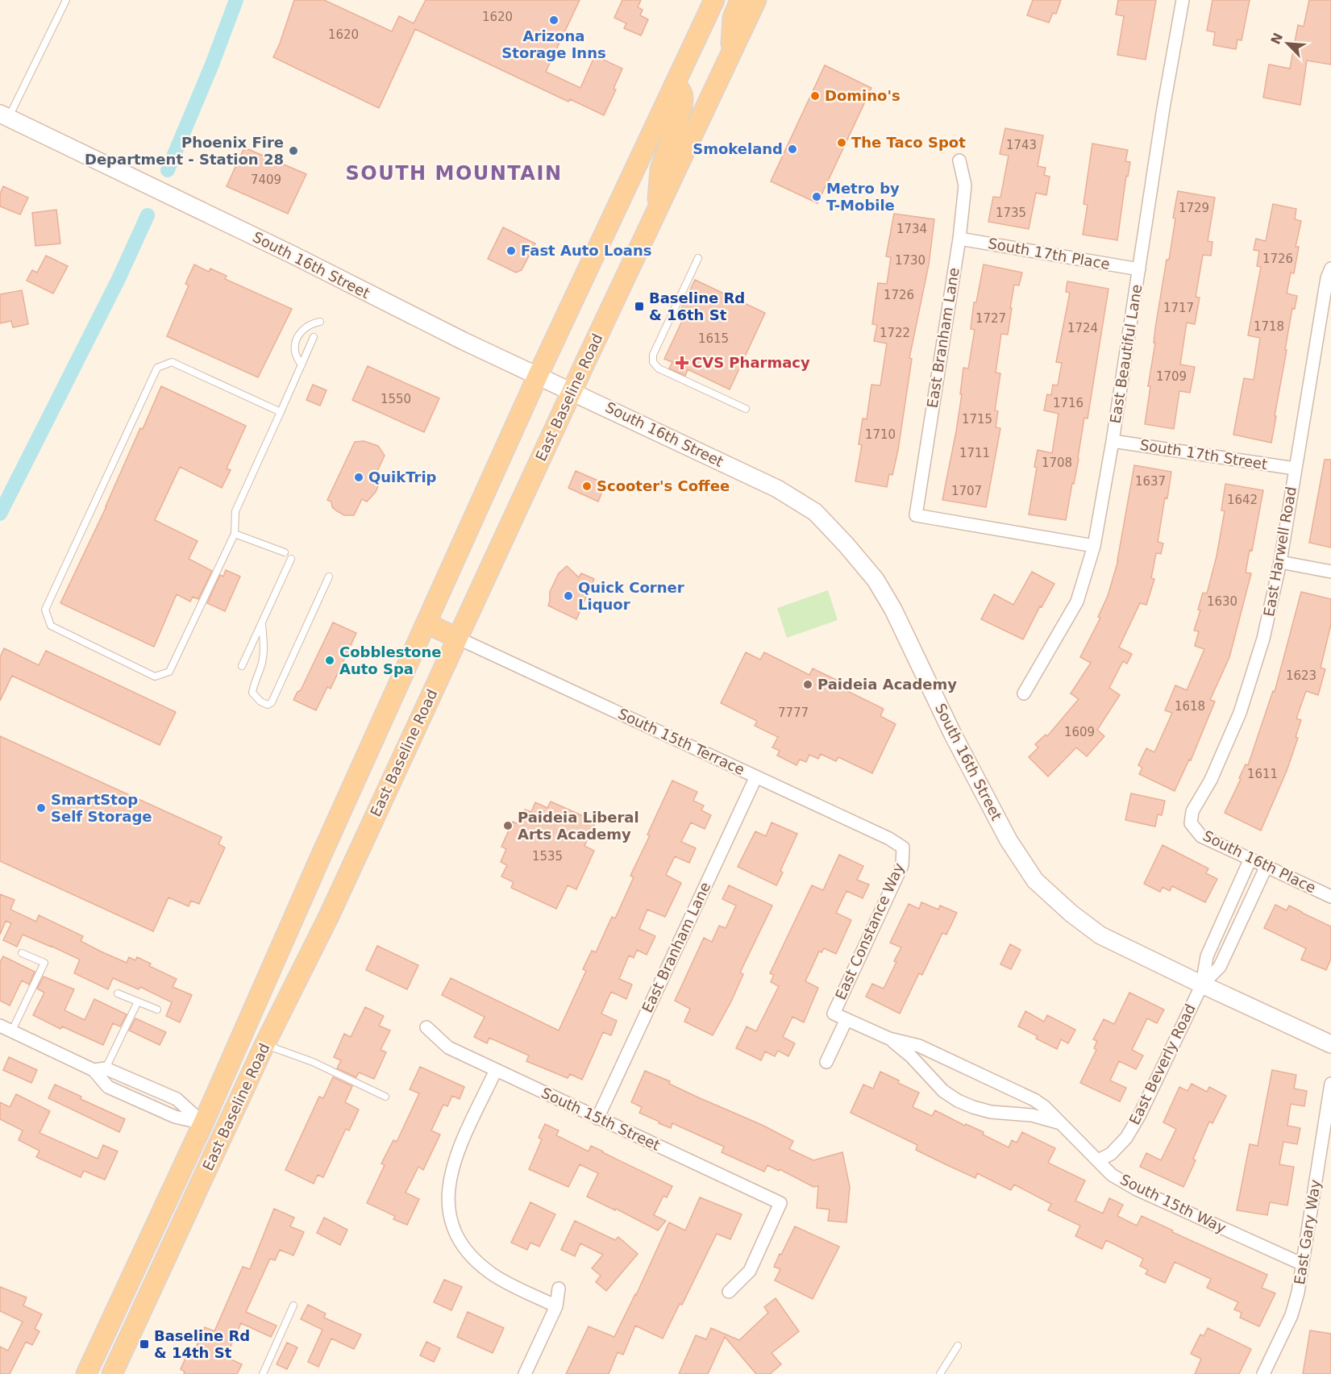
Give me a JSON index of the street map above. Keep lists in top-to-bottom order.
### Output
{
  "streets": {
    "main road": ["South 16th Street", "East Baseline Road"],
    "street": [
      "South 17th Place",
      "East Branham Lane",
      "East Beautiful Lane",
      "South 17th Street",
      "East Harwell Road",
      "South 15th Terrace",
      "South 16th Place",
      "East Constance Way",
      "East Beverly Road",
      "South 15th Street",
      "South 15th Way",
      "East Gary Way"
    ]
  },
  "crossings": [
    ["South 17th Place", "East Branham Lane"],
    ["South 17th Place", "East Beautiful Lane"],
    ["South 16th Street", "East Baseline Road"],
    ["South 16th Street", "East Beverly Road"],
    ["East Branham Lane", "East Beautiful Lane"],
    ["East Branham Lane", "South 15th Terrace"],
    ["East Branham Lane", "South 15th Street"],
    ["East Beautiful Lane", "South 17th Street"],
    ["East Baseline Road", "South 15th Terrace"],
    ["South 17th Street", "East Harwell Road"],
    ["East Harwell Road", "South 16th Place"],
    ["South 15th Terrace", "East Constance Way"],
    ["South 16th Place", "East Beverly Road"],
    ["East Constance Way", "South 15th Way"],
    ["East Beverly Road", "South 15th Way"],
    ["South 15th Way", "East Gary Way"]
  ],
  "districts": ["SOUTH MOUNTAIN"],
  "places": {
    "other": [
      "Arizona Storage Inns",
      "Domino's",
      "The Taco Spot",
      "Smokeland",
      "Phoenix Fire Department - Station 28",
      "Metro by T-Mobile",
      "Fast Auto Loans",
      "QuikTrip",
      "Scooter's Coffee",
      "Quick Corner Liquor",
      "Cobblestone Auto Spa",
      "Paideia Academy",
      "SmartStop Self Storage",
      "Paideia Liberal Arts Academy"
    ],
    "transit": ["Baseline Rd & 16th St", "Baseline Rd & 14th St"],
    "health": ["CVS Pharmacy"]
  },
  "house_numbers": [
    "1620",
    "1620",
    "1743",
    "7409",
    "1729",
    "1735",
    "1734",
    "1726",
    "1730",
    "1726",
    "1717",
    "1727",
    "1718",
    "1724",
    "1722",
    "1615",
    "1709",
    "1550",
    "1716",
    "1715",
    "1710",
    "1711",
    "1708",
    "1637",
    "1707",
    "1642",
    "1630",
    "1623",
    "1618",
    "7777",
    "1609",
    "1611",
    "1535"
  ],
  "north": "top left"
}
